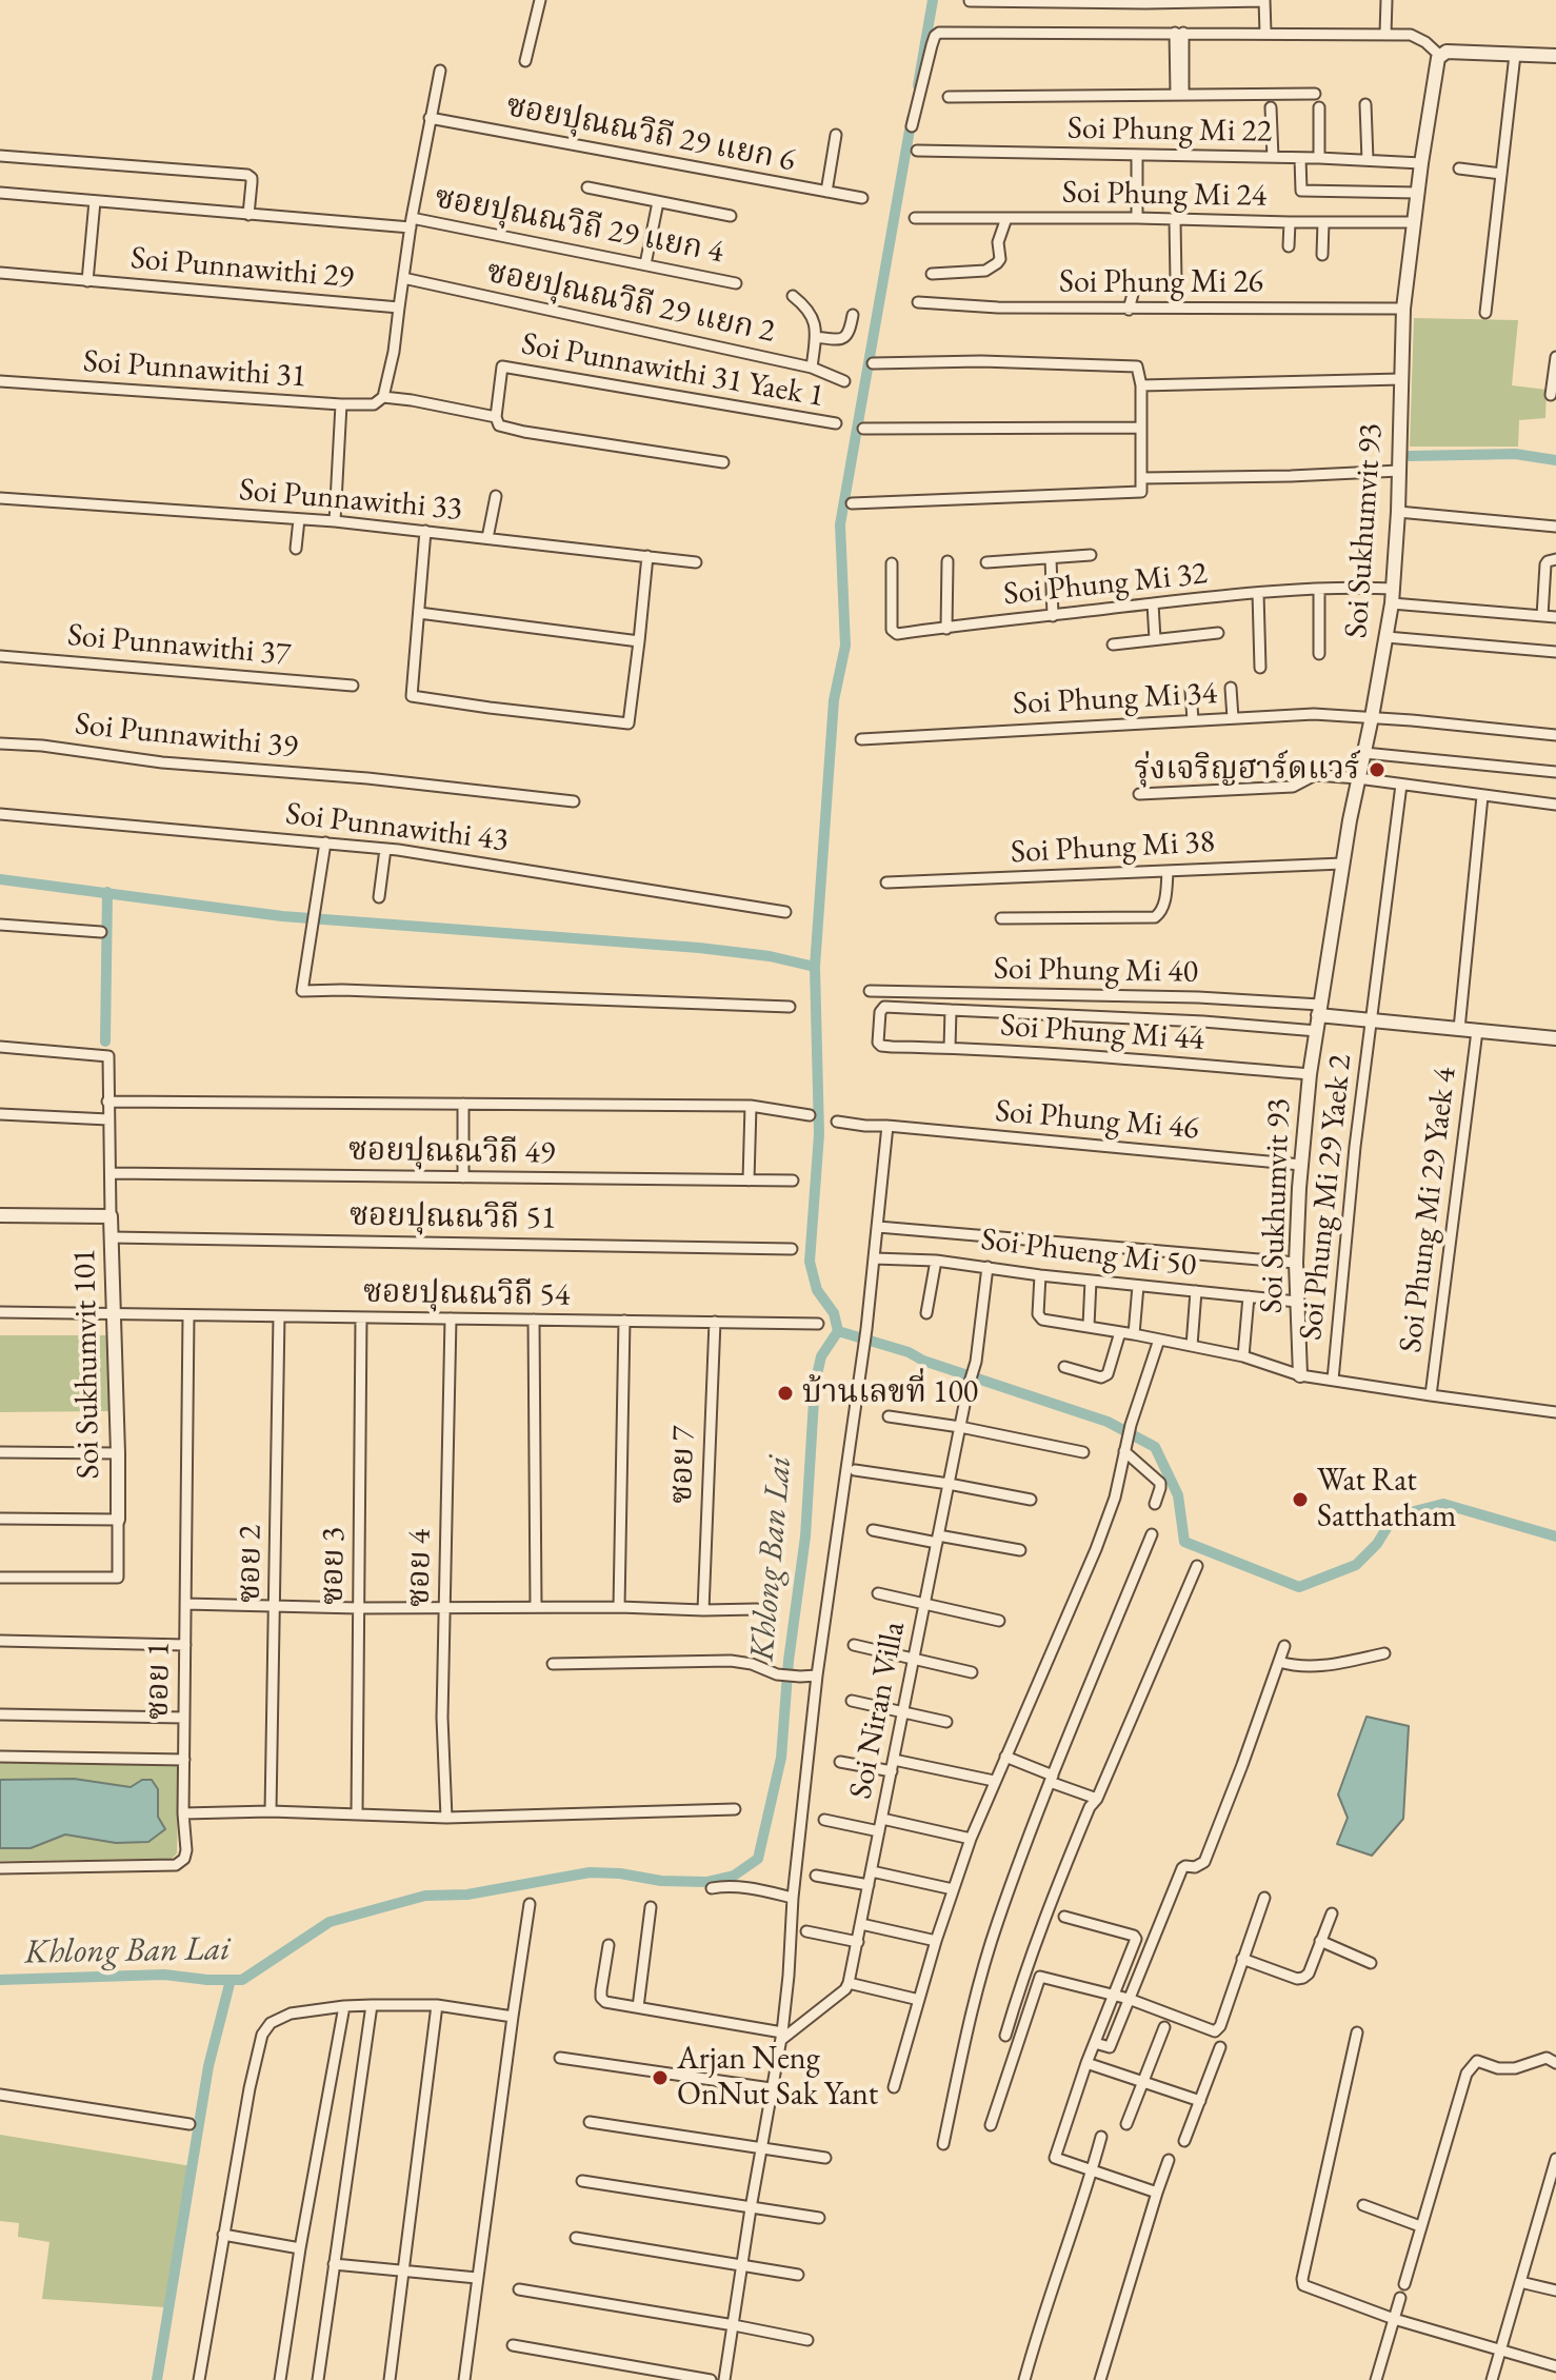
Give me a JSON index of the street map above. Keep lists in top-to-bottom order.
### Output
{
  "streets": {
    "street": [
      "Soi Phung Mi 22",
      "ซอยปุณณวิถี 29 แยก 6",
      "Soi Phung Mi 24",
      "ซอยปุณณวิถี 29 แยก 4",
      "Soi Punnawithi 29",
      "Soi Phung Mi 26",
      "ซอยปุณณวิถี 29 แยก 2",
      "Soi Punnawithi 31",
      "Soi Punnawithi 31 Yaek 1",
      "Soi Punnawithi 33",
      "Soi Sukhumvit 93",
      "Soi Phung Mi 32",
      "Soi Punnawithi 37",
      "Soi Phung Mi 34",
      "Soi Punnawithi 39",
      "Soi Punnawithi 43",
      "Soi Phung Mi 38",
      "Soi Phung Mi 40",
      "Soi Phung Mi 44",
      "Soi Phung Mi 46",
      "ซอยปุณณวิถี 49",
      "Soi Phung Mi 29 Yaek 2",
      "Soi Phung Mi 29 Yaek 4",
      "ซอยปุณณวิถี 51",
      "Soi Phueng Mi 50",
      "ซอยปุณณวิถี 54",
      "Soi Sukhumvit 101",
      "ซอย 7",
      "ซอย 2",
      "ซอย 3",
      "ซอย 4",
      "ซอย 1",
      "Soi Niran Villa"
    ]
  },
  "crossings": [
    ["Soi Phung Mi 22", "Soi Sukhumvit 93"],
    ["Soi Phung Mi 24", "Soi Sukhumvit 93"],
    ["ซอยปุณณวิถี 29 แยก 4", "Soi Punnawithi 29"],
    ["Soi Phung Mi 26", "Soi Sukhumvit 93"],
    ["Soi Punnawithi 31", "Soi Punnawithi 31 Yaek 1"],
    ["Soi Sukhumvit 93", "Soi Phung Mi 32"],
    ["Soi Sukhumvit 93", "Soi Phung Mi 34"],
    ["Soi Sukhumvit 93", "Soi Phung Mi 38"],
    ["Soi Sukhumvit 93", "Soi Phung Mi 40"],
    ["Soi Sukhumvit 93", "Soi Phung Mi 44"],
    ["Soi Sukhumvit 93", "Soi Phung Mi 46"],
    ["Soi Sukhumvit 93", "Soi Phueng Mi 50"],
    ["Soi Phung Mi 46", "Soi Niran Villa"],
    ["ซอยปุณณวิถี 51", "Soi Sukhumvit 101"],
    ["Soi Phueng Mi 50", "Soi Niran Villa"],
    ["ซอยปุณณวิถี 54", "Soi Sukhumvit 101"],
    ["ซอยปุณณวิถี 54", "ซอย 7"],
    ["ซอยปุณณวิถี 54", "ซอย 2"],
    ["ซอยปุณณวิถี 54", "ซอย 3"],
    ["ซอยปุณณวิถี 54", "ซอย 4"],
    ["ซอยปุณณวิถี 54", "ซอย 1"]
  ],
  "water": ["Khlong Ban Lai"],
  "places": [
    "รุ่งเจริญฮาร์ดแวร์",
    "บ้านเลขที่ 100",
    "Wat Rat Satthatham",
    "Arjan Neng OnNut Sak Yant"
  ]
}
